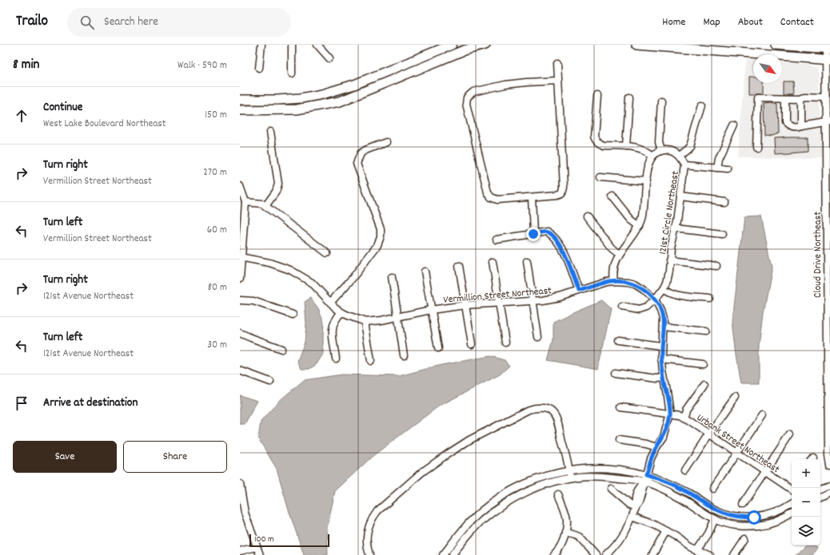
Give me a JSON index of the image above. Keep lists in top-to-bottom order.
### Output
{
  "streets": {
    "street": [
      "121st Circle Northeast",
      "Cloud Drive Northeast",
      "Vermillion Street Northeast",
      "Urbank Street Northeast"
    ]
  },
  "crossings": [
    ["121st Circle Northeast", "Vermillion Street Northeast"],
    ["Vermillion Street Northeast", "Urbank Street Northeast"]
  ],
  "scale_bar": "100 m",
  "north": "bottom right",
  "page": {
    "header": "Trailo",
    "search": "Search here",
    "nav": [
      "Home",
      "Map",
      "About",
      "Contact"
    ],
    "heading": ["8 min", "Walk · 590 m"],
    "list": [
      ["Continue", "West Lake Boulevard Northeast", "150 m"],
      ["Turn right", "Vermillion Street Northeast", "270 m"],
      ["Turn left", "Vermillion Street Northeast", "60 m"],
      ["Turn right", "121st Avenue Northeast", "80 m"],
      ["Turn left", "121st Avenue Northeast", "30 m"],
      "Arrive at destination"
    ],
    "buttons": ["Save", "Share"],
    "map_buttons": ["+", "−"],
    "scale": "100 m"
  }
}
